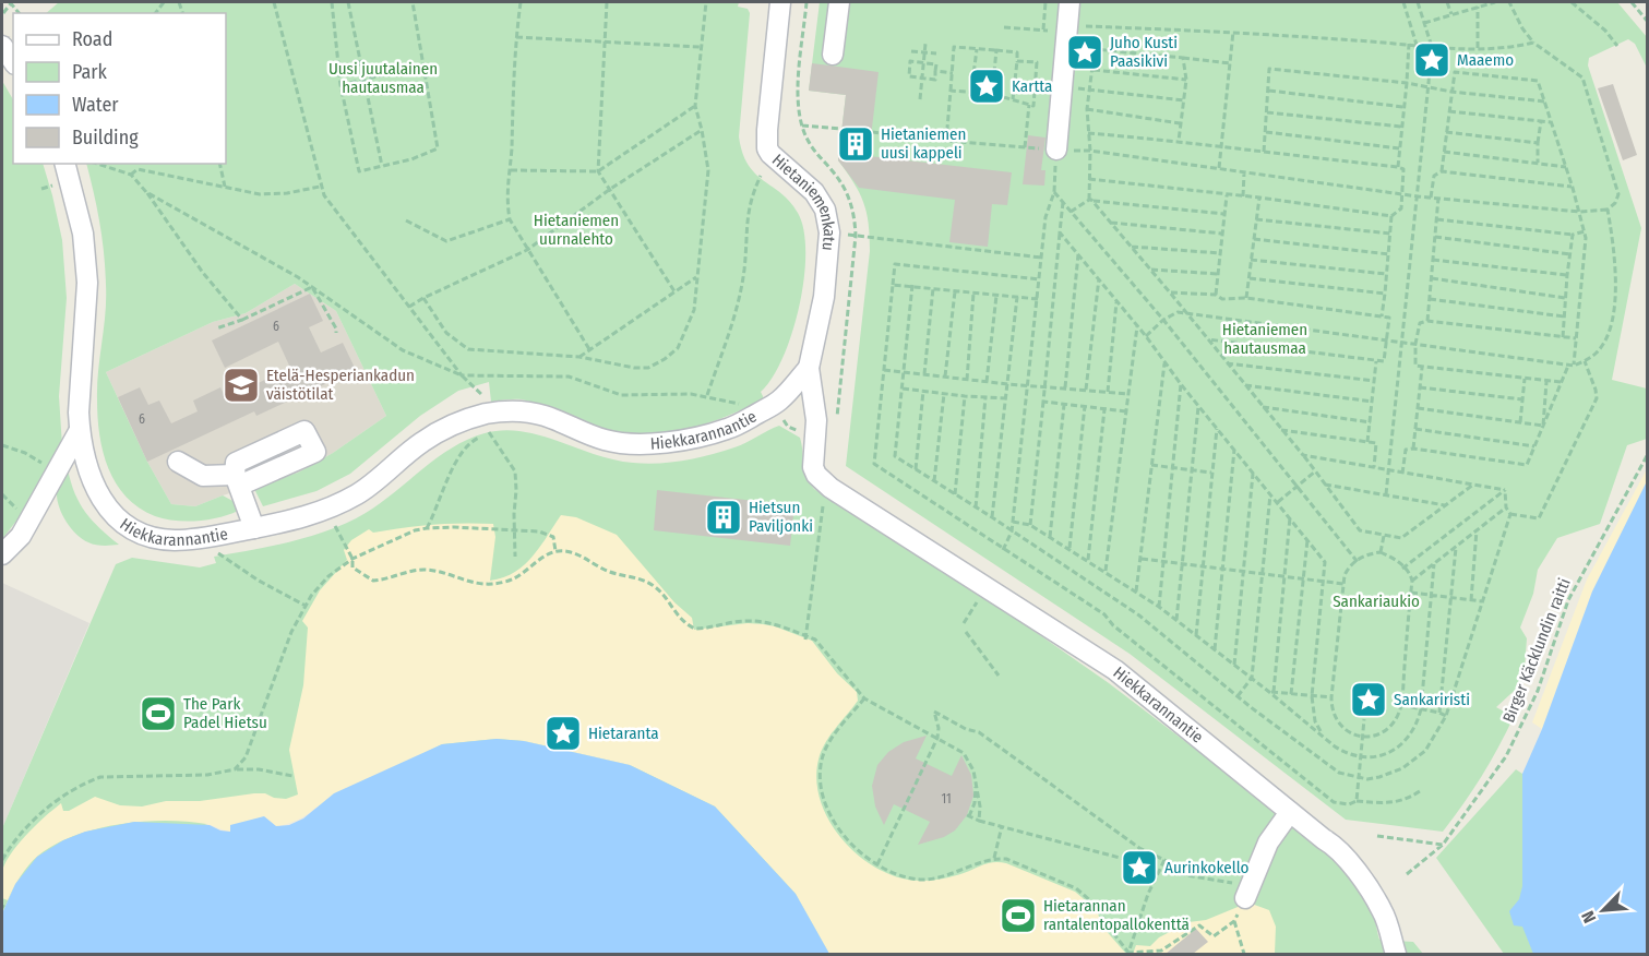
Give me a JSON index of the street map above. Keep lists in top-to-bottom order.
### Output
{
  "streets": {
    "street": ["Hietaniemenkatu", "Hiekkarannantie"],
    "path": ["Birger Käcklundin raitti"]
  },
  "crossings": [
    ["Hietaniemenkatu", "Hiekkarannantie"]
  ],
  "parks": [
    "Uusi juutalainen hautausmaa",
    "Hietaniemen uurnalehto",
    "Hietaniemen hautausmaa",
    "Sankariaukio"
  ],
  "places": {
    "place": [
      "Juho Kusti Paasikivi",
      "Maaemo",
      "Kartta",
      "Sankariristi",
      "Hietaranta",
      "Aurinkokello"
    ],
    "building": ["Hietaniemen uusi kappeli", "Hietsun Paviljonki"],
    "school or university": ["Etelä-Hesperiankadun väistötilat"],
    "sports": ["The Park Padel Hietsu", "Hietarannan rantalentopallokenttä"]
  },
  "house_numbers": ["6", "6", "11"],
  "legend": [
    "Road",
    "Park",
    "Water",
    "Building"
  ],
  "north": "bottom left"
}
